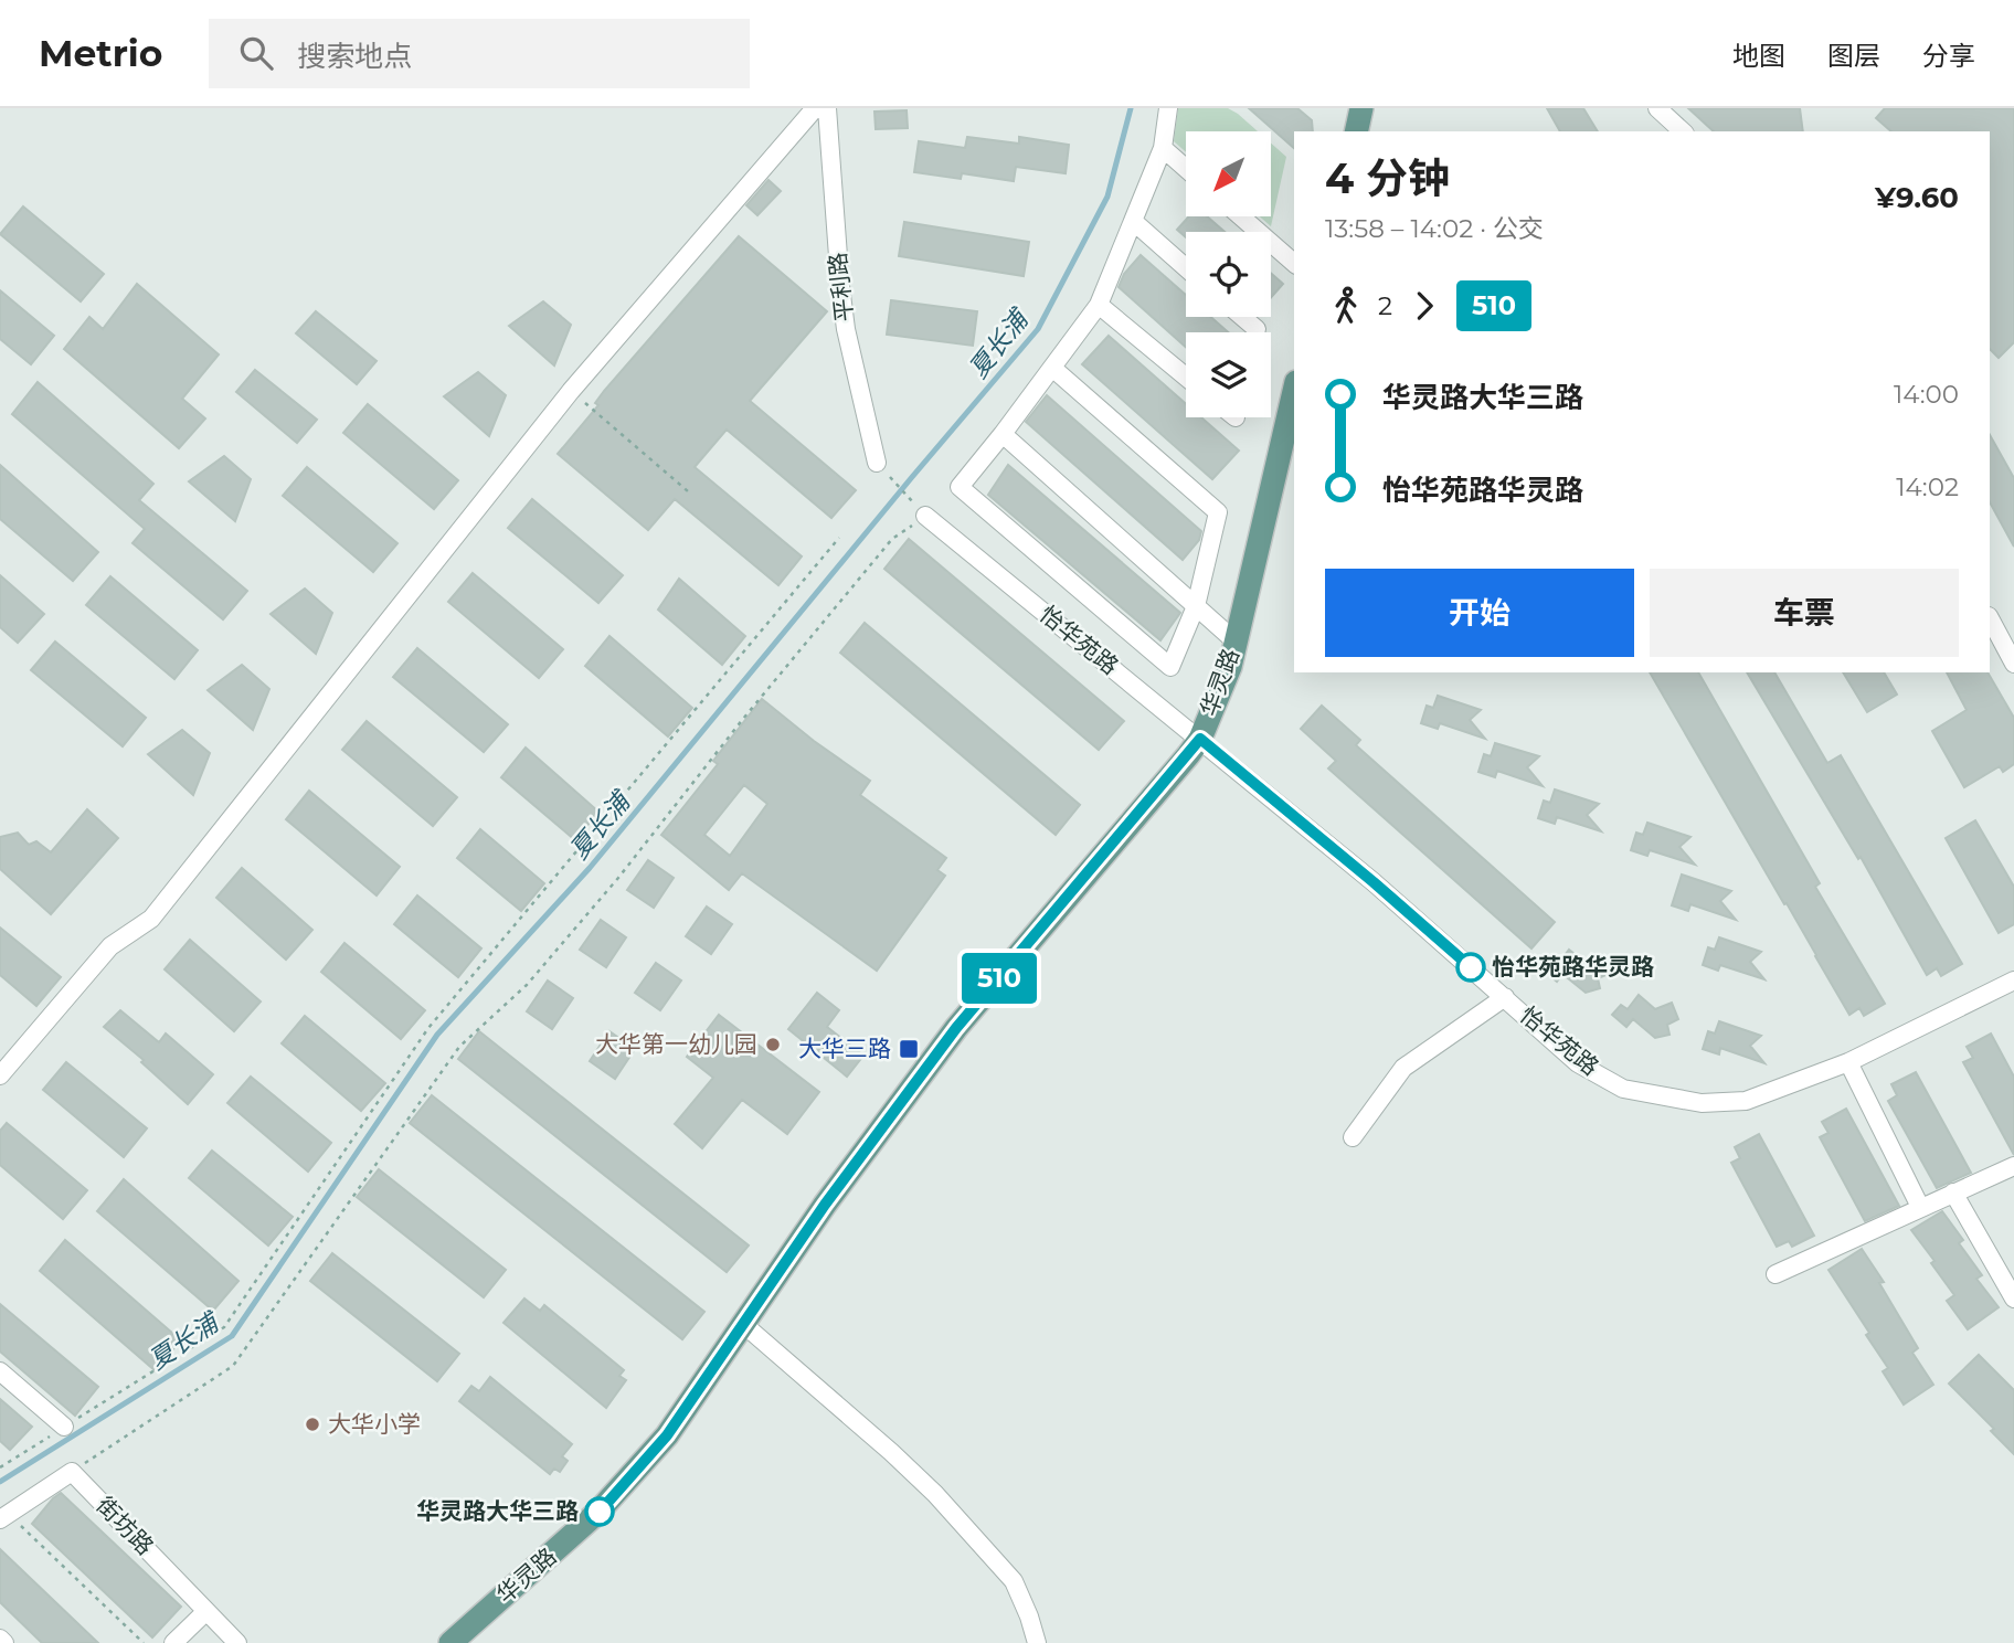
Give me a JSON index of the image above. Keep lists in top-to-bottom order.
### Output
{
  "streets": {
    "main road": ["华灵路"],
    "street": ["平利路", "怡华苑路", "街坊路"]
  },
  "crossings": [
    ["怡华苑路", "华灵路"]
  ],
  "water": ["夏长浦"],
  "places": {
    "other": [
      "怡华苑路华灵路",
      "大华第一幼儿园",
      "大华小学",
      "华灵路大华三路"
    ],
    "transit": ["大华三路"]
  },
  "lines": ["bus line 510"],
  "north": "bottom left",
  "page": {
    "header": "Metrio",
    "search": "搜索地点",
    "nav": ["地图", "图层", "分享"],
    "on_map": "510",
    "heading": ["4 分钟", "13:58 – 14:02 · 公交", "¥9.60"],
    "legs": ["2", "510"],
    "list": [
      {
        "name": "华灵路大华三路",
        "value": "14:00"
      },
      {
        "name": "怡华苑路华灵路",
        "value": "14:02"
      }
    ],
    "buttons": ["开始", "车票"]
  }
}
